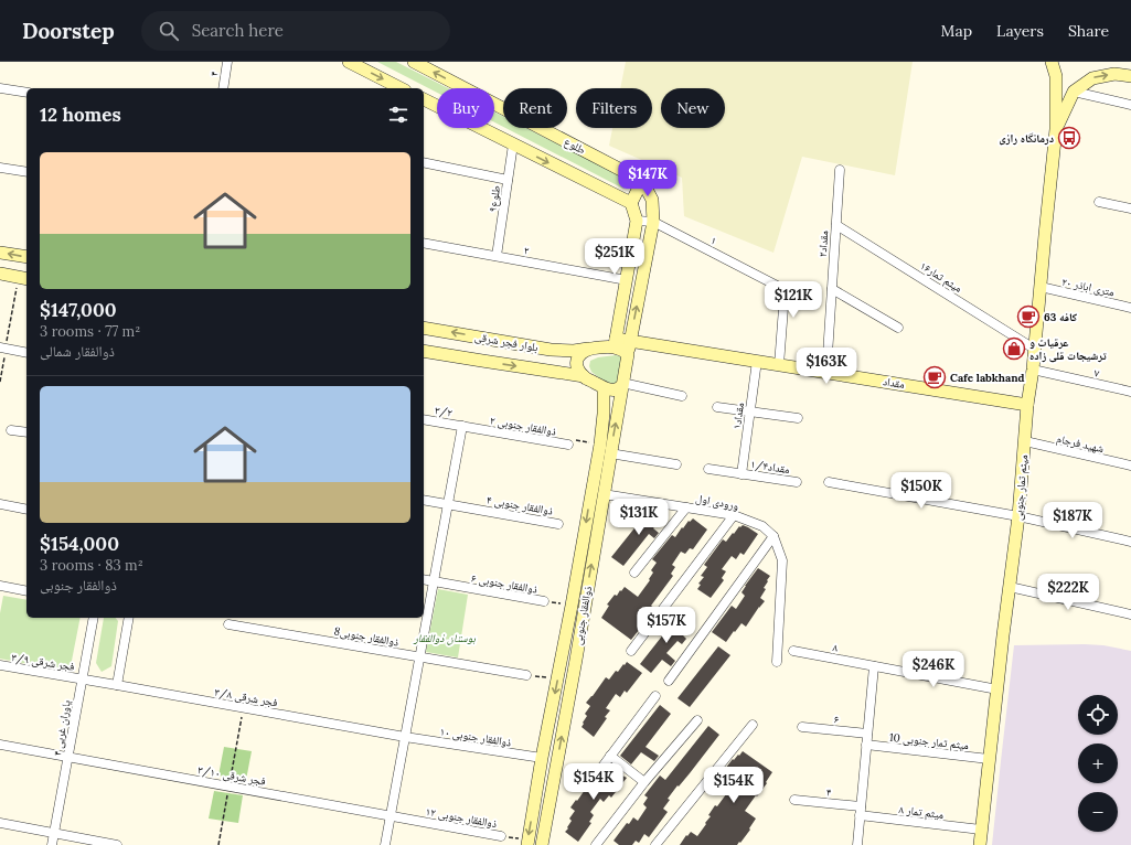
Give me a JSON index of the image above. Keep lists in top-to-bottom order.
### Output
{
  "streets": {
    "main road": [
      "طلوع",
      "بلوار فجر شرقی",
      "مقداد",
      "میثم تمار جنوبی",
      "ذوالفقار جنوبی"
    ],
    "street": [
      "۴",
      "طلوع۹",
      "۱",
      "مقداد۲",
      "۲",
      "میثم تمار۱۶",
      "۲۰ متری اباذر",
      "۷",
      "۳/۲",
      "مقداد۱",
      "۲ ذوالفقار جنوبی",
      "شهید فرجام",
      "مقداد۱/۴",
      "ورودی اول",
      "۴ ذوالفقار جنوبی",
      "۶ ذوالفقار جنوبی",
      "8ذوالفقار جنوبی",
      "۸",
      "۳/۹ فجر شرقی",
      "۳/۸ فجر شرقی",
      "۶",
      "۴ یاوران غربی",
      "۱۰ ذوالفقار جنوبی",
      "میثم تمار جنوبی 10",
      "۳/۱۰ فجر شرقی",
      "میثم تمار ۸",
      "۱۲ ذوالفقار جنوبی"
    ]
  },
  "crossings": [
    ["۴", "میثم تمار ۸"],
    ["طلوع۹", "۲"],
    ["۱", "مقداد"],
    ["مقداد۲", "میثم تمار۱۶"],
    ["مقداد۲", "مقداد"],
    ["میثم تمار۱۶", "میثم تمار جنوبی"],
    ["۲۰ متری اباذر", "میثم تمار جنوبی"],
    ["بلوار فجر شرقی", "مقداد"],
    ["بلوار فجر شرقی", "ذوالفقار جنوبی"],
    ["۷", "میثم تمار جنوبی"],
    ["مقداد", "مقداد۱"],
    ["مقداد", "میثم تمار جنوبی"],
    ["مقداد", "ذوالفقار جنوبی"],
    ["۳/۲", "۲ ذوالفقار جنوبی"],
    ["مقداد۱", "مقداد۱/۴"],
    ["۲ ذوالفقار جنوبی", "ذوالفقار جنوبی"],
    ["شهید فرجام", "میثم تمار جنوبی"],
    ["میثم تمار جنوبی", "۸"],
    ["میثم تمار جنوبی", "میثم تمار جنوبی 10"],
    ["میثم تمار جنوبی", "میثم تمار ۸"],
    ["ورودی اول", "ذوالفقار جنوبی"],
    ["۶ ذوالفقار جنوبی", "ذوالفقار جنوبی"],
    ["ذوالفقار جنوبی", "۱۰ ذوالفقار جنوبی"],
    ["ذوالفقار جنوبی", "۱۲ ذوالفقار جنوبی"],
    ["۳/۹ فجر شرقی", "۳/۸ فجر شرقی"],
    ["۳/۹ فجر شرقی", "۴ یاوران غربی"],
    ["۳/۸ فجر شرقی", "۴ یاوران غربی"],
    ["۳/۸ فجر شرقی", "۱۰ ذوالفقار جنوبی"],
    ["۴ یاوران غربی", "۳/۱۰ فجر شرقی"],
    ["۳/۱۰ فجر شرقی", "۱۲ ذوالفقار جنوبی"]
  ],
  "parks": ["بوستان ذوالفقار"],
  "places": {
    "bus stop": ["درمانگاه رازی"],
    "cafe": ["کافه 63", "Cafe labkhand"],
    "shop": ["عرقیات و ترشیجات قلی زاده"]
  },
  "page": {
    "header": "Doorstep",
    "search": "Search here",
    "nav": ["Map", "Layers", "Share"],
    "chip": [
      "Buy",
      "Rent",
      "Filters",
      "New"
    ],
    "heading": "12 homes",
    "list": [
      {
        "name": "$147,000",
        "note": "3 rooms · 77 m² · ذوالفقار شمالی"
      },
      {
        "name": "$154,000",
        "note": "3 rooms · 83 m² · ذوالفقار جنوبی"
      }
    ],
    "price": [
      "$147K",
      "$251K",
      "$121K",
      "$163K",
      "$150K",
      "$131K",
      "$187K",
      "$222K",
      "$157K",
      "$246K",
      "$154K",
      "$154K"
    ],
    "map_buttons": ["+", "−"]
  }
}
